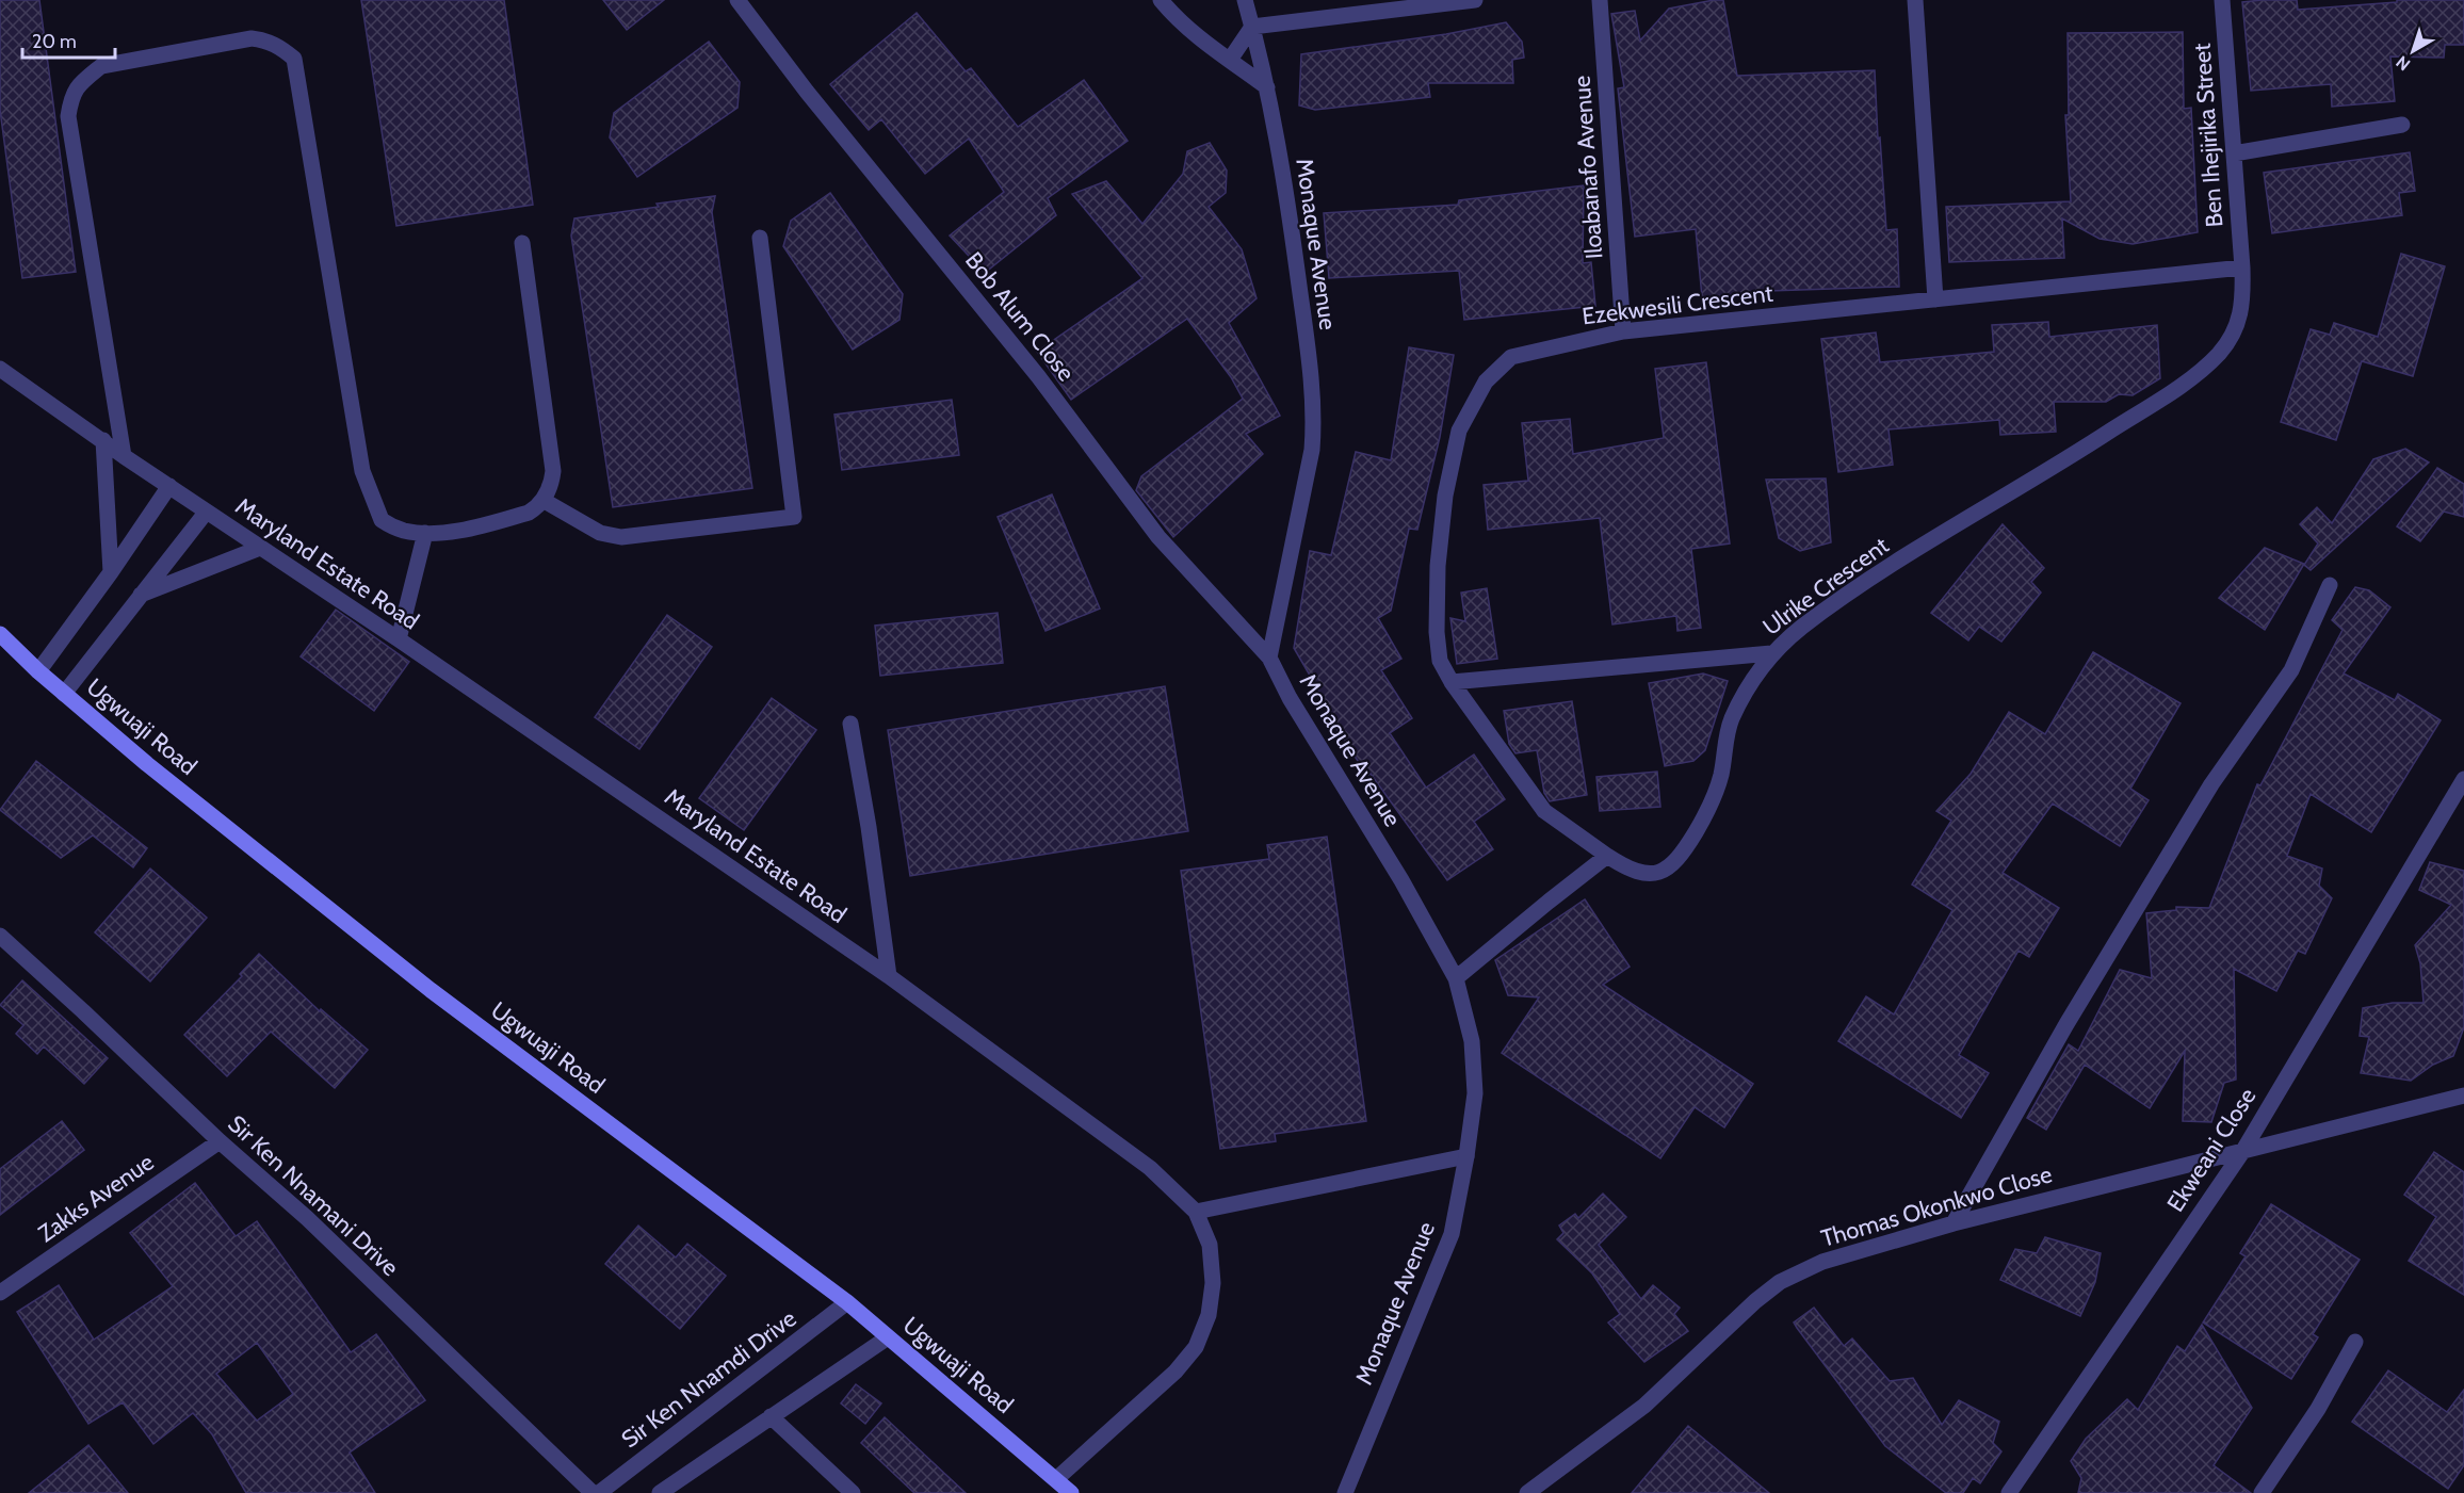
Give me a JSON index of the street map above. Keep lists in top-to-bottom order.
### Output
{
  "streets": {
    "main road": ["Ugwuaji Road"],
    "street": [
      "Ben Ihejirika Street",
      "Iloabanafo Avenue",
      "Monaque Avenue",
      "Ezekwesili Crescent",
      "Bob Alum Close",
      "Maryland Estate Road",
      "Ulrike Crescent",
      "Ekweani Close",
      "Sir Ken Nnamani Drive",
      "Zakks Avenue",
      "Thomas Okonkwo Close",
      "Sir Ken Nnamdi Drive"
    ]
  },
  "crossings": [
    ["Ben Ihejirika Street", "Ezekwesili Crescent"],
    ["Ben Ihejirika Street", "Ulrike Crescent"],
    ["Iloabanafo Avenue", "Ezekwesili Crescent"],
    ["Monaque Avenue", "Bob Alum Close"],
    ["Ezekwesili Crescent", "Ulrike Crescent"],
    ["Maryland Estate Road", "Ugwuaji Road"],
    ["Ugwuaji Road", "Sir Ken Nnamdi Drive"],
    ["Ekweani Close", "Thomas Okonkwo Close"],
    ["Sir Ken Nnamani Drive", "Zakks Avenue"]
  ],
  "scale_bar": "20 m",
  "north": "bottom left"
}
